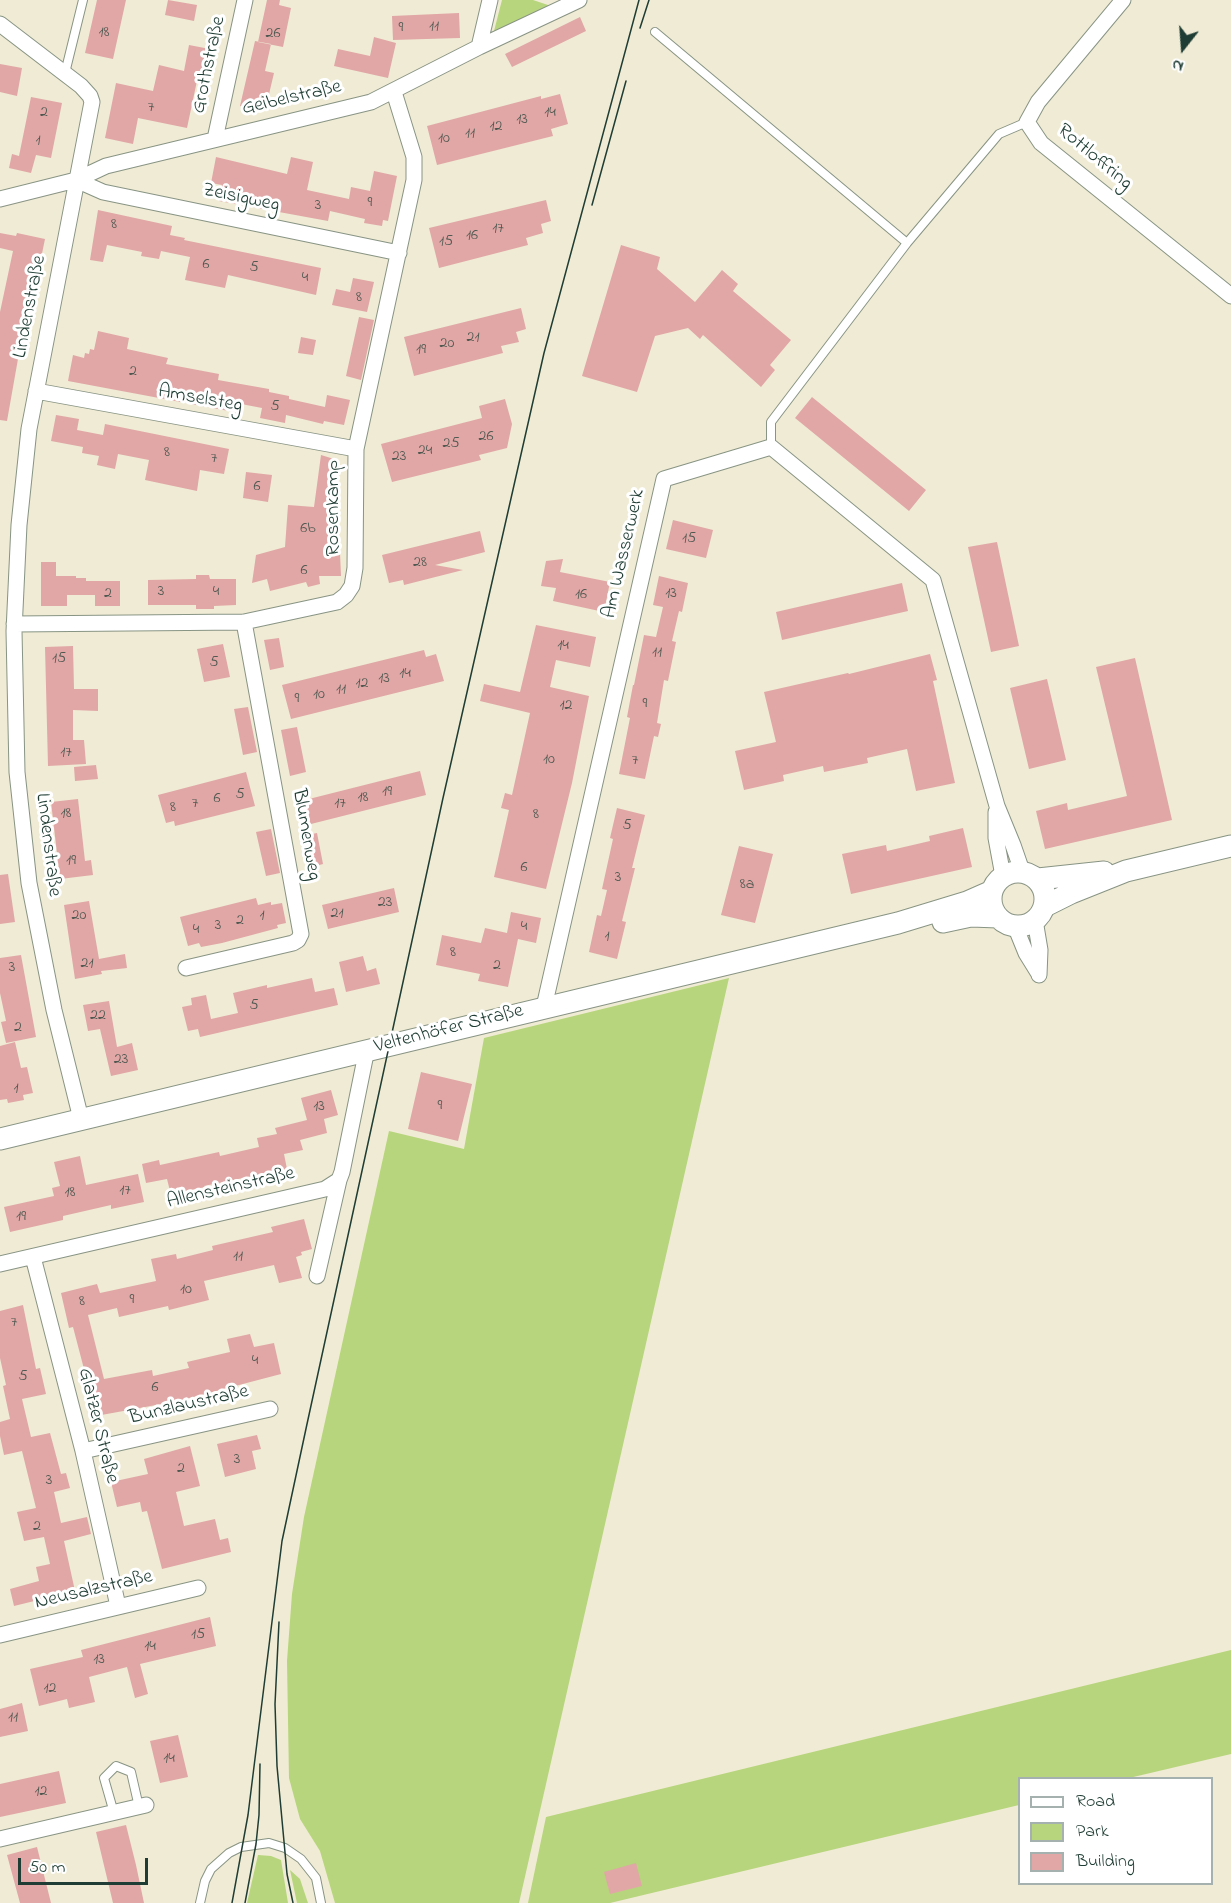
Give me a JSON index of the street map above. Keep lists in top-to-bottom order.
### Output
{
  "streets": {
    "street": [
      "Grothstraße",
      "Geibelstraße",
      "Rottloffring",
      "Zeisigweg",
      "Lindenstraße",
      "Amselsteg",
      "Rosenkamp",
      "Am Wasserwerk",
      "Blumenweg",
      "Veltenhöfer Straße",
      "Allensteinstraße",
      "Bunzlaustraße",
      "Glatzer Straße",
      "Neusalzstraße"
    ]
  },
  "crossings": [
    ["Grothstraße", "Geibelstraße"],
    ["Geibelstraße", "Zeisigweg"],
    ["Geibelstraße", "Lindenstraße"],
    ["Geibelstraße", "Rosenkamp"],
    ["Zeisigweg", "Lindenstraße"],
    ["Zeisigweg", "Rosenkamp"],
    ["Lindenstraße", "Amselsteg"],
    ["Lindenstraße", "Rosenkamp"],
    ["Lindenstraße", "Veltenhöfer Straße"],
    ["Amselsteg", "Rosenkamp"],
    ["Rosenkamp", "Blumenweg"],
    ["Am Wasserwerk", "Veltenhöfer Straße"],
    ["Allensteinstraße", "Glatzer Straße"],
    ["Bunzlaustraße", "Glatzer Straße"],
    ["Glatzer Straße", "Neusalzstraße"]
  ],
  "house_numbers": [
    "11",
    "9",
    "18",
    "26",
    "7",
    "2",
    "14",
    "13",
    "12",
    "11",
    "10",
    "1",
    "9",
    "3",
    "8",
    "17",
    "16",
    "15",
    "6",
    "5",
    "4",
    "8",
    "21",
    "20",
    "19",
    "2",
    "5",
    "26",
    "25",
    "24",
    "8",
    "23",
    "7",
    "6",
    "6b",
    "15",
    "28",
    "6",
    "3",
    "4",
    "2",
    "13",
    "16",
    "14",
    "11",
    "15",
    "5",
    "14",
    "13",
    "12",
    "11",
    "10",
    "9",
    "9",
    "12",
    "17",
    "10",
    "7",
    "19",
    "5",
    "18",
    "6",
    "7",
    "17",
    "8",
    "18",
    "8",
    "5",
    "19",
    "6",
    "3",
    "8a",
    "23",
    "21",
    "20",
    "1",
    "2",
    "3",
    "4",
    "4",
    "1",
    "8",
    "21",
    "2",
    "3",
    "5",
    "22",
    "2",
    "23",
    "1",
    "9",
    "13",
    "17",
    "18",
    "19",
    "11",
    "10",
    "9",
    "8",
    "7",
    "4",
    "5",
    "6",
    "3",
    "2",
    "3",
    "2",
    "15",
    "14",
    "13",
    "12",
    "11",
    "14",
    "12"
  ],
  "legend": ["Road", "Park", "Building"],
  "scale_bar": "50 m",
  "north": "bottom"
}
